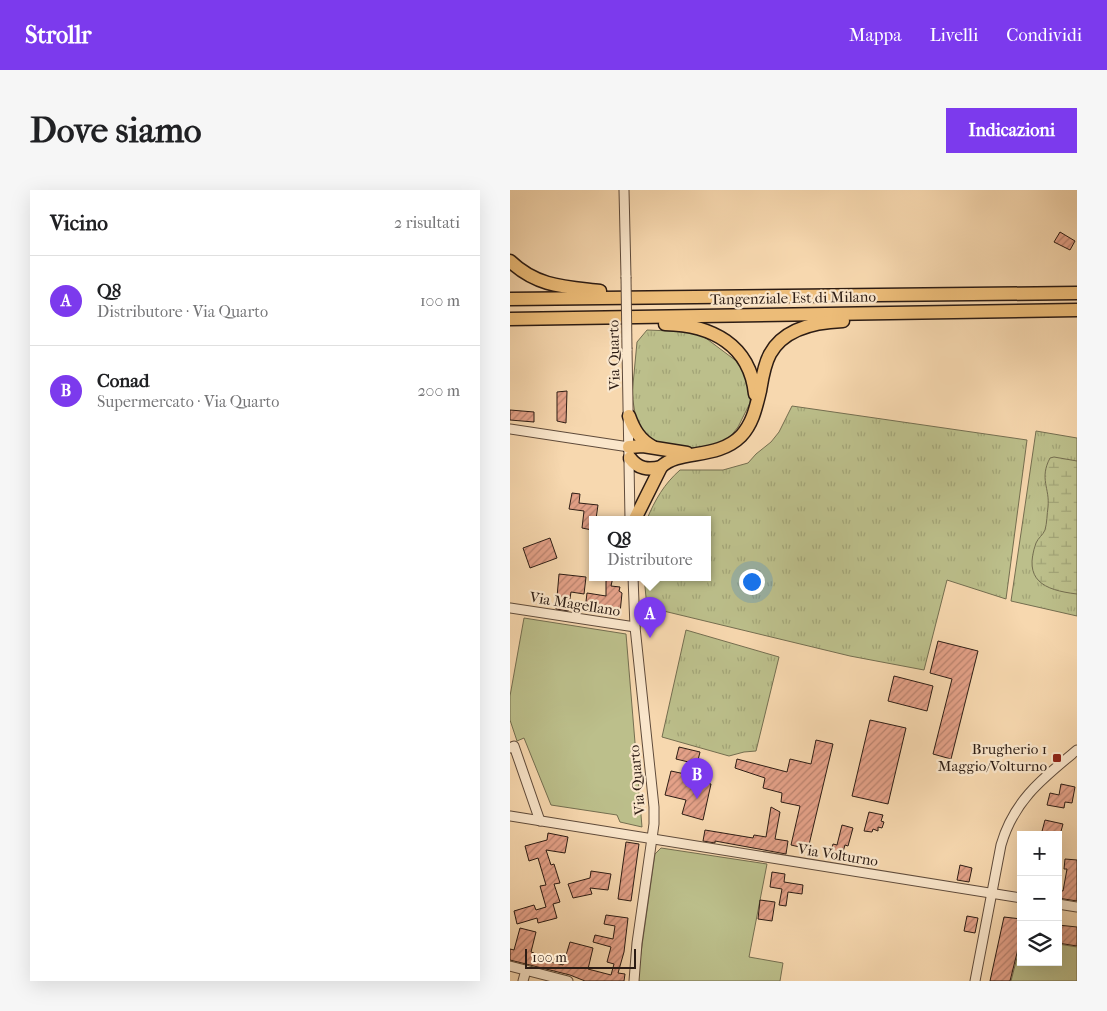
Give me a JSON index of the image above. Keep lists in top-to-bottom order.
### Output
{
  "streets": {
    "highway": ["Tangenziale Est di Milano"],
    "street": ["Via Quarto", "Via Magellano", "Via Volturno"]
  },
  "crossings": [
    ["Via Quarto", "Via Magellano"],
    ["Via Quarto", "Via Volturno"]
  ],
  "places": {
    "transit": ["Brugherio 1 Maggio/Volturno"]
  },
  "scale_bar": "100 m",
  "page": {
    "header": "Strollr",
    "nav": ["Mappa", "Livelli", "Condividi"],
    "buttons": "Indicazioni",
    "title": "Dove siamo",
    "heading": ["Vicino", "2 risultati"],
    "list": [
      {
        "mark": "A",
        "name": "Q8",
        "note": "Distributore · Via Quarto",
        "value": "100 m"
      },
      {
        "mark": "B",
        "name": "Conad",
        "note": "Supermercato · Via Quarto",
        "value": "200 m"
      }
    ],
    "popup": ["Q8", "Distributore"],
    "pins": ["A", "B"],
    "map_buttons": ["+", "−"],
    "scale": "100 m"
  }
}
